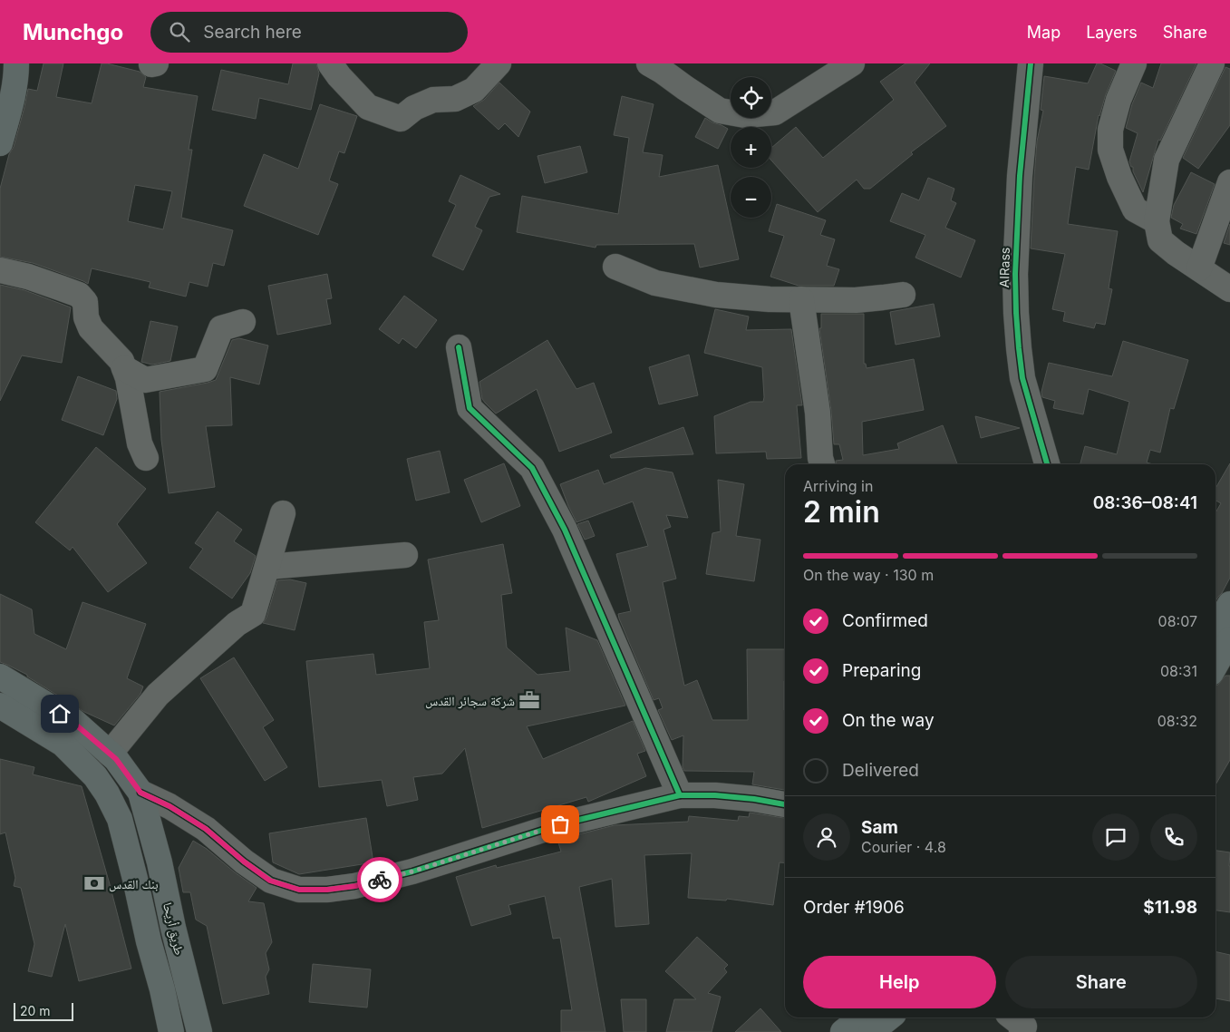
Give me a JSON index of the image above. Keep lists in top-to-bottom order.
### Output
{
  "streets": {
    "main road": ["طريق أريحا"],
    "street": ["AlRass"]
  },
  "places": {
    "office": ["شركة سجائر القدس"],
    "bank": ["بنك القدس"]
  },
  "scale_bar": "20 m",
  "page": {
    "header": "Munchgo",
    "search": "Search here",
    "nav": ["Map", "Layers", "Share"],
    "map_buttons": ["+", "−"],
    "heading": ["2 min", "Arriving in", "08:36–08:41"],
    "panel": [
      "Sam",
      "Courier · 4.8",
      "Order #1906",
      "$11.98"
    ],
    "bar": "On the way · 130 m",
    "list": [
      ["Confirmed", "08:07"],
      ["Preparing", "08:31"],
      ["On the way", "08:32"],
      "Delivered"
    ],
    "buttons": ["Help", "Share"],
    "scale": "20 m"
  }
}
